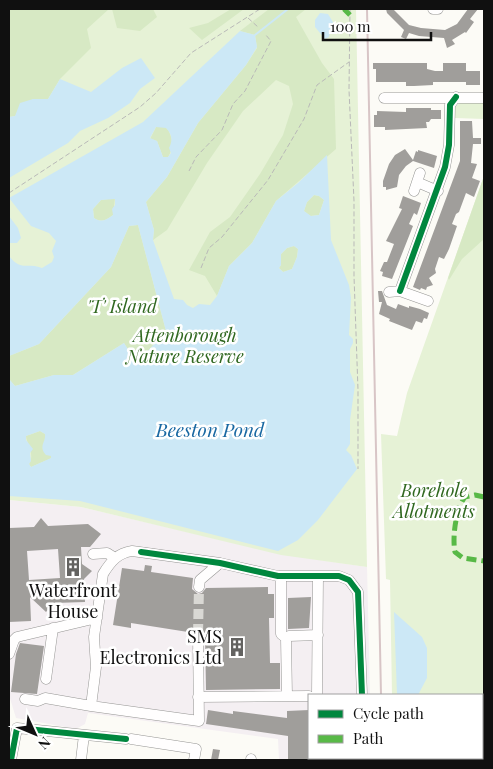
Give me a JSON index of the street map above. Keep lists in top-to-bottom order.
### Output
{
  "water": ["Beeston Pond"],
  "parks": ["'T' Island", "Attenborough Nature Reserve", "Borehole Allotments"],
  "places": {
    "building": ["Waterfront House", "SMS Electronics Ltd"]
  },
  "legend": ["Cycle path", "Path"],
  "scale_bar": "100 m",
  "north": "bottom right"
}
